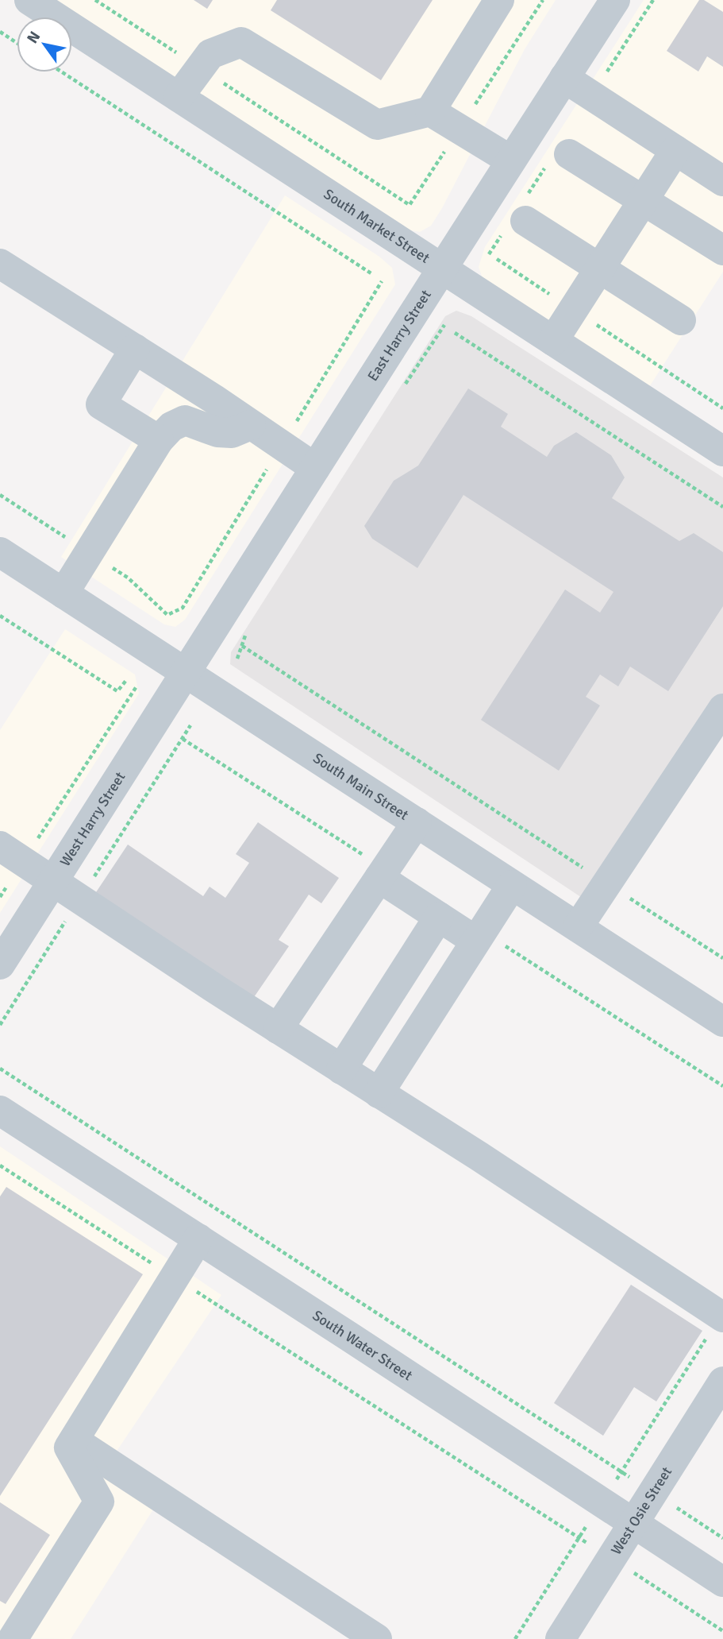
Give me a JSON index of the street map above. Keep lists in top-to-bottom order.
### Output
{
  "streets": {
    "street": [
      "South Market Street",
      "East Harry Street",
      "South Main Street",
      "West Harry Street",
      "South Water Street",
      "West Osie Street"
    ]
  },
  "crossings": [
    ["South Market Street", "East Harry Street"],
    ["East Harry Street", "South Main Street"],
    ["East Harry Street", "West Harry Street"],
    ["South Main Street", "West Harry Street"],
    ["South Water Street", "West Osie Street"]
  ],
  "north": "top left"
}
